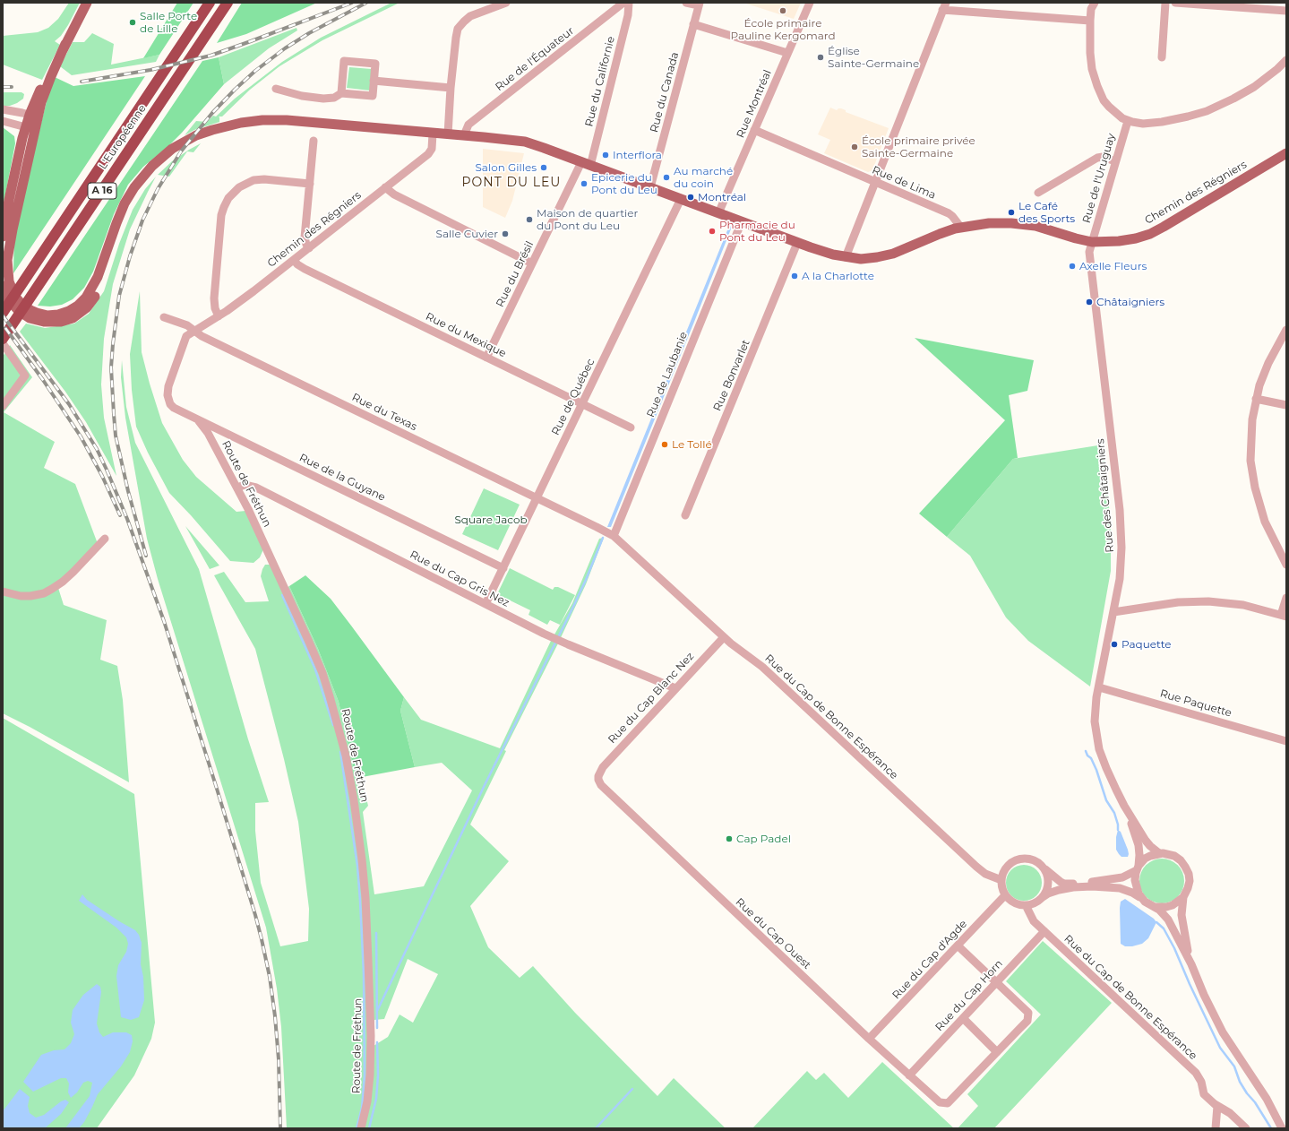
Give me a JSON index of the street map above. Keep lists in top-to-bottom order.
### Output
{
  "streets": {
    "highway": ["L'Européenne", "A 16"],
    "main road": ["Chemin des Régniers"],
    "street": [
      "Rue de l'Équateur",
      "Rue du Californie",
      "Rue du Canada",
      "Rue Montréal",
      "Rue de l'Uruguay",
      "Rue de Lima",
      "Rue du Brésil",
      "Rue du Mexique",
      "Rue de Laubanie",
      "Rue Bonvarlet",
      "Rue de Québec",
      "Rue du Texas",
      "Rue de la Guyane",
      "Route de Fréthun",
      "Rue des Châtaigniers",
      "Rue du Cap Gris Nez",
      "Rue du Cap Blanc Nez",
      "Rue Paquette",
      "Rue du Cap de Bonne Espérance",
      "Rue du Cap Ouest",
      "Rue du Cap d'Agde",
      "Rue du Cap Horn"
    ]
  },
  "crossings": [
    ["Rue de l'Équateur", "Chemin des Régniers"],
    ["Rue du Californie", "Chemin des Régniers"],
    ["Rue du Californie", "Rue du Brésil"],
    ["Rue du Canada", "Chemin des Régniers"],
    ["Rue Montréal", "Rue de Lima"],
    ["Rue Montréal", "Chemin des Régniers"],
    ["Rue de l'Uruguay", "Chemin des Régniers"],
    ["Rue de l'Uruguay", "Rue des Châtaigniers"],
    ["Rue de Lima", "Chemin des Régniers"],
    ["Chemin des Régniers", "Rue du Brésil"],
    ["Chemin des Régniers", "Rue du Mexique"],
    ["Chemin des Régniers", "Rue de Laubanie"],
    ["Chemin des Régniers", "Rue Bonvarlet"],
    ["Chemin des Régniers", "Rue de Québec"],
    ["Chemin des Régniers", "Rue du Texas"],
    ["Chemin des Régniers", "Rue de la Guyane"],
    ["Chemin des Régniers", "Rue des Châtaigniers"],
    ["Rue du Brésil", "Rue du Mexique"],
    ["Rue du Mexique", "Rue de Québec"],
    ["Rue de Laubanie", "Rue du Cap de Bonne Espérance"],
    ["Rue de Québec", "Rue du Texas"],
    ["Rue de Québec", "Rue de la Guyane"],
    ["Rue de Québec", "Rue du Cap Gris Nez"],
    ["Rue du Texas", "Rue de la Guyane"],
    ["Rue du Texas", "Rue du Cap de Bonne Espérance"],
    ["Rue de la Guyane", "Route de Fréthun"],
    ["Route de Fréthun", "Rue du Cap Gris Nez"],
    ["Rue des Châtaigniers", "Rue Paquette"],
    ["Rue du Cap Gris Nez", "Rue du Cap Blanc Nez"],
    ["Rue du Cap Blanc Nez", "Rue du Cap de Bonne Espérance"],
    ["Rue du Cap Blanc Nez", "Rue du Cap Ouest"],
    ["Rue du Cap de Bonne Espérance", "Rue du Cap d'Agde"],
    ["Rue du Cap de Bonne Espérance", "Rue du Cap Horn"],
    ["Rue du Cap Ouest", "Rue du Cap d'Agde"],
    ["Rue du Cap Ouest", "Rue du Cap Horn"]
  ],
  "districts": ["PONT DU LEU"],
  "parks": ["Square Jacob"],
  "places": [
    "École primaire Pauline Kergomard",
    "Salle Porte de Lille",
    "Église Sainte-Germaine",
    "École primaire privée Sainte-Germaine",
    "Interflora",
    "Salon Gilles",
    "Au marché du coin",
    "Epicerie du Pont du Leu",
    "Montréal",
    "Le Café des Sports",
    "Maison de quartier du Pont du Leu",
    "Pharmacie du Pont du Leu",
    "Salle Cuvier",
    "Axelle Fleurs",
    "A la Charlotte",
    "Châtaigniers",
    "Le Tollé",
    "Paquette",
    "Cap Padel"
  ]
}
